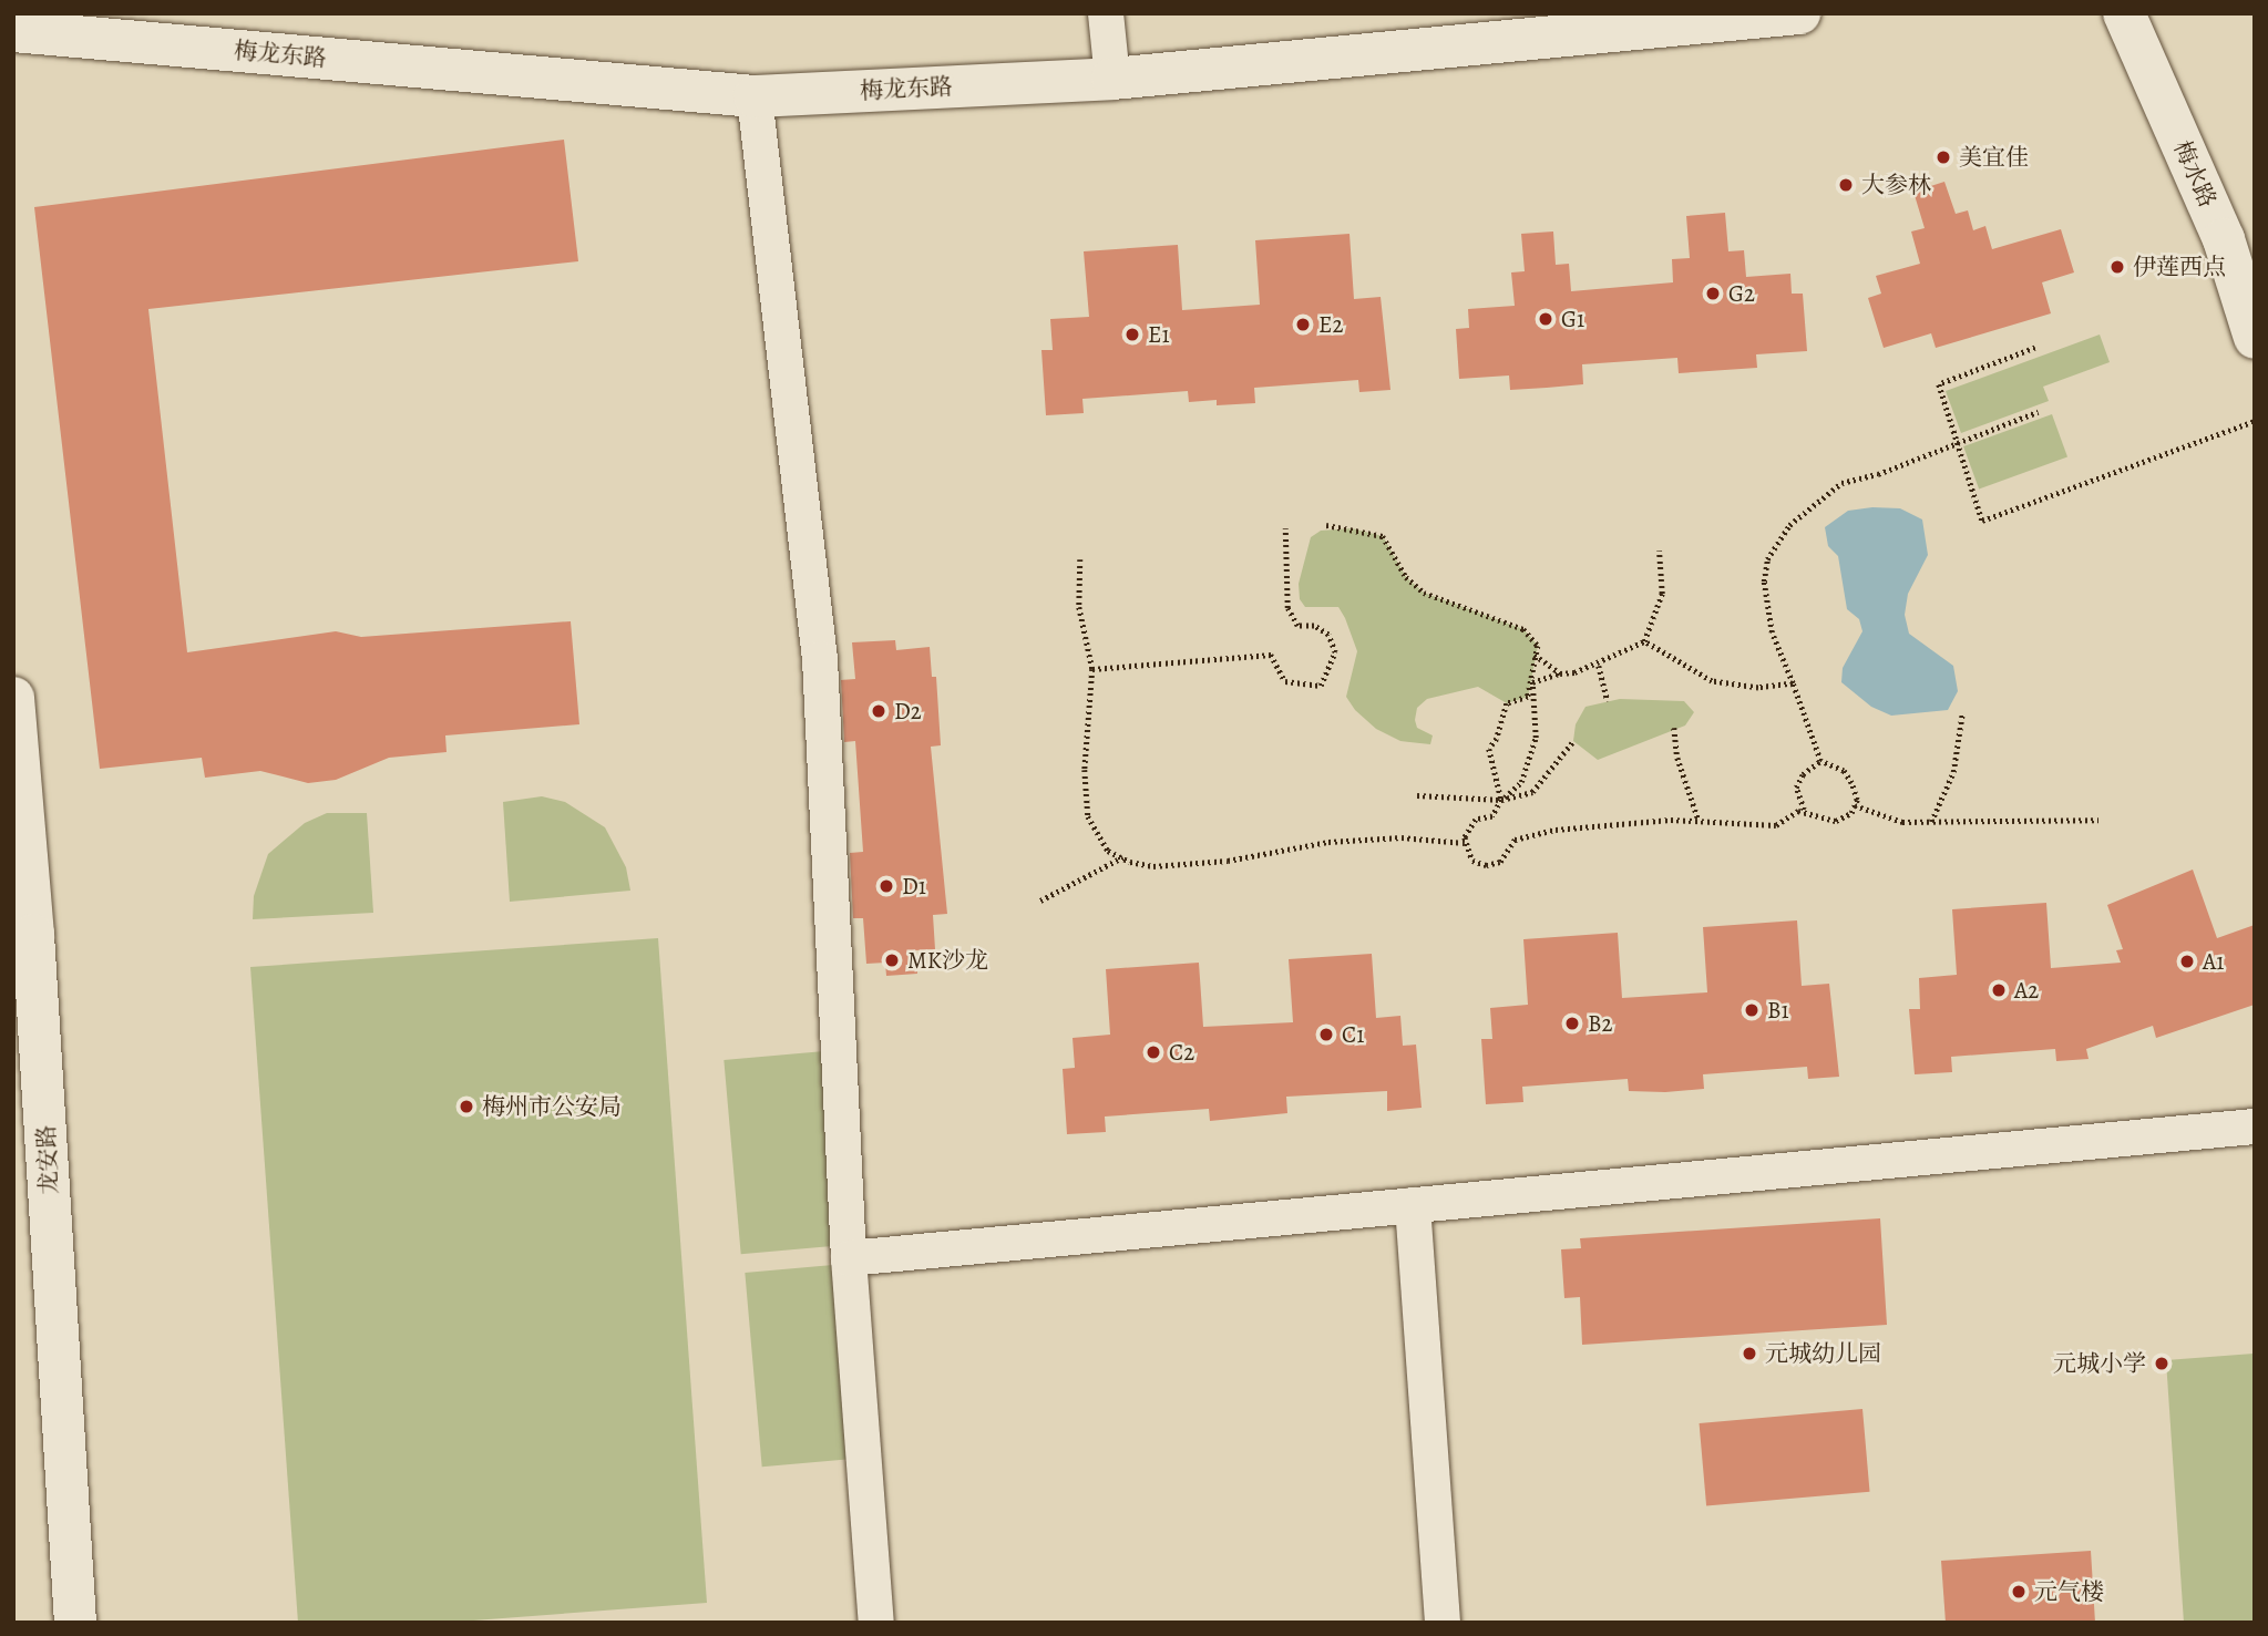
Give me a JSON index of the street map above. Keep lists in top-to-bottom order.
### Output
{
  "streets": {
    "street": ["梅龙东路", "梅水路", "龙安路"]
  },
  "places": [
    "美宜佳",
    "大参林",
    "伊莲西点",
    "G2",
    "G1",
    "E2",
    "E1",
    "D2",
    "D1",
    "MK沙龙",
    "A1",
    "A2",
    "B1",
    "B2",
    "C1",
    "C2",
    "梅州市公安局",
    "元城幼儿园",
    "元城小学",
    "元气楼"
  ]
}
